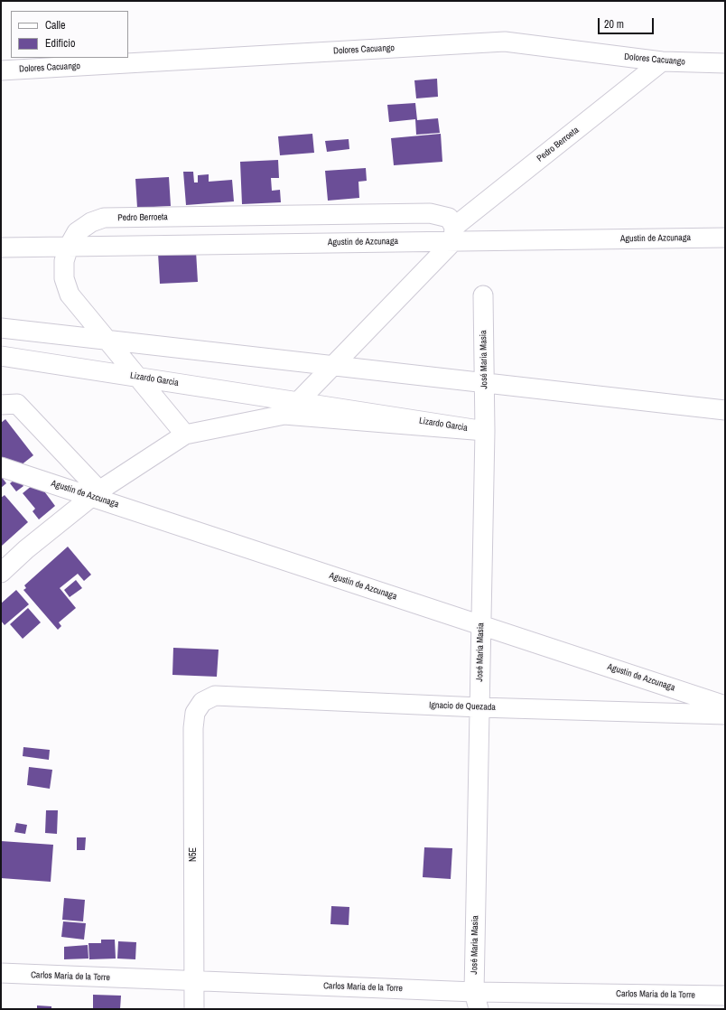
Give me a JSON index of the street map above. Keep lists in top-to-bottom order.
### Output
{
  "streets": {
    "street": [
      "Dolores Cacuango",
      "Pedro Berroeta",
      "Agustin de Azcunaga",
      "José Maria Masia",
      "Lizardo Garcia",
      "Ignacio de Quezada",
      "N5E",
      "Carlos Maria de la Torre"
    ]
  },
  "crossings": [
    ["Dolores Cacuango", "Pedro Berroeta"],
    ["Pedro Berroeta", "Agustin de Azcunaga"],
    ["Pedro Berroeta", "Lizardo Garcia"],
    ["Agustin de Azcunaga", "José Maria Masia"],
    ["Agustin de Azcunaga", "Lizardo Garcia"],
    ["José Maria Masia", "Lizardo Garcia"],
    ["José Maria Masia", "Ignacio de Quezada"],
    ["José Maria Masia", "Carlos Maria de la Torre"],
    ["Ignacio de Quezada", "N5E"],
    ["N5E", "Carlos Maria de la Torre"]
  ],
  "legend": ["Calle", "Edificio"],
  "scale_bar": "20 m"
}
